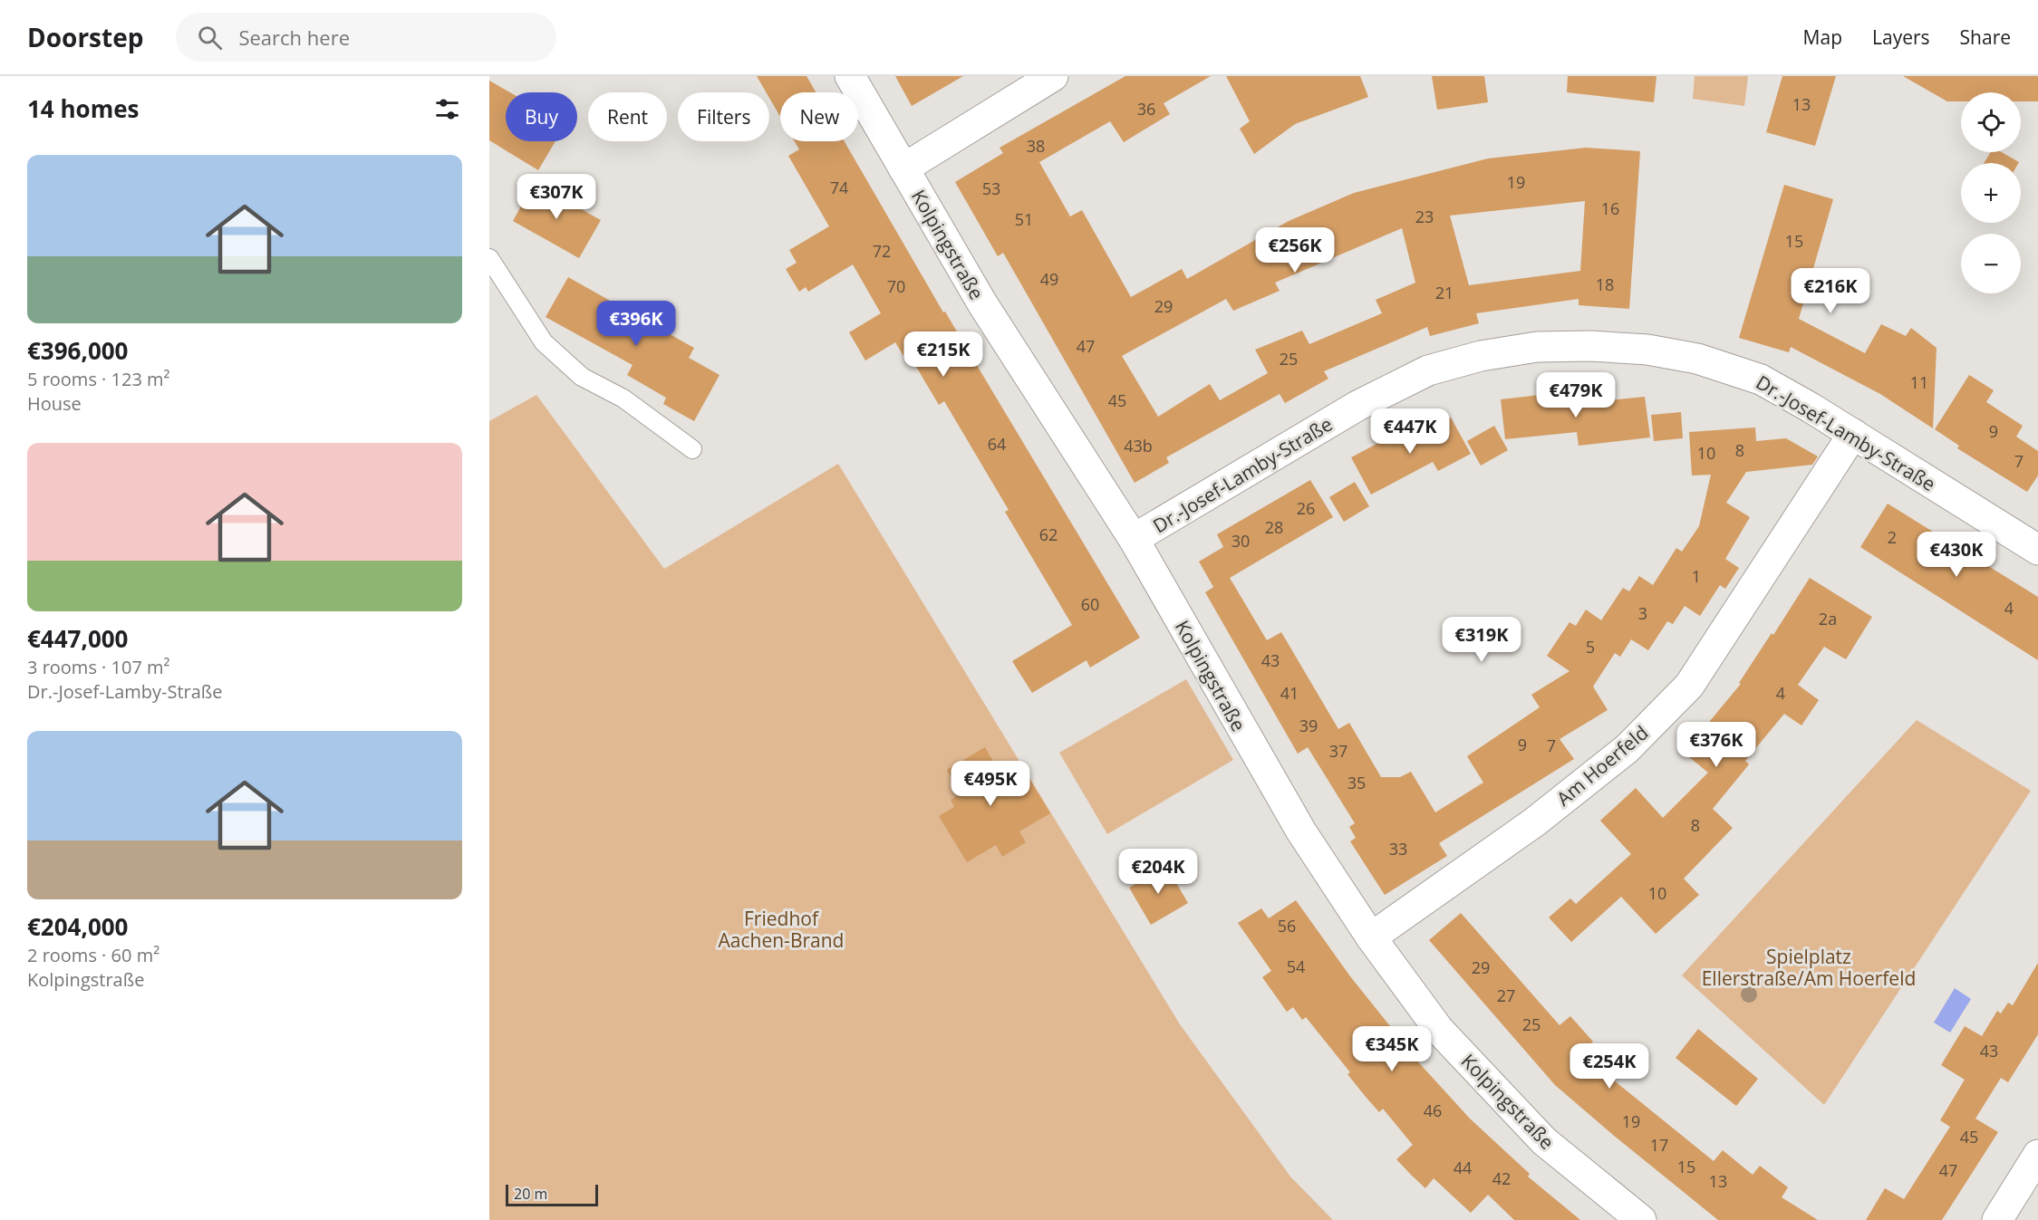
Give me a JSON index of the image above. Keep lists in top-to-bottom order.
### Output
{
  "streets": {
    "street": ["Kolpingstraße", "Dr.-Josef-Lamby-Straße", "Am Hoerfeld"]
  },
  "crossings": [
    ["Kolpingstraße", "Dr.-Josef-Lamby-Straße"],
    ["Kolpingstraße", "Am Hoerfeld"],
    ["Dr.-Josef-Lamby-Straße", "Am Hoerfeld"]
  ],
  "parks": ["Friedhof Aachen-Brand", "Spielplatz Ellerstraße/Am Hoerfeld"],
  "house_numbers": [
    "13",
    "36",
    "38",
    "19",
    "74",
    "53",
    "16",
    "23",
    "51",
    "15",
    "72",
    "49",
    "18",
    "70",
    "21",
    "29",
    "47",
    "25",
    "11",
    "45",
    "9",
    "64",
    "43b",
    "8",
    "10",
    "7",
    "26",
    "28",
    "62",
    "2",
    "30",
    "1",
    "60",
    "4",
    "3",
    "2a",
    "5",
    "43",
    "41",
    "4",
    "39",
    "9",
    "7",
    "37",
    "35",
    "8",
    "33",
    "10",
    "56",
    "54",
    "29",
    "27",
    "25",
    "43",
    "46",
    "19",
    "45",
    "17",
    "15",
    "44",
    "47",
    "42",
    "13"
  ],
  "scale_bar": "20 m",
  "page": {
    "header": "Doorstep",
    "search": "Search here",
    "nav": ["Map", "Layers", "Share"],
    "heading": "14 homes",
    "map_buttons": ["+", "−"],
    "chip": [
      "Buy",
      "Rent",
      "Filters",
      "New"
    ],
    "list": [
      {
        "name": "€396,000",
        "note": "5 rooms · 123 m² · House"
      },
      {
        "name": "€447,000",
        "note": "3 rooms · 107 m² · Dr.-Josef-Lamby-Straße"
      },
      {
        "name": "€204,000",
        "note": "2 rooms · 60 m² · Kolpingstraße"
      }
    ],
    "price": [
      "€307K",
      "€256K",
      "€216K",
      "€396K",
      "€215K",
      "€479K",
      "€447K",
      "€430K",
      "€319K",
      "€376K",
      "€495K",
      "€204K",
      "€345K",
      "€254K"
    ],
    "scale": "20 m"
  }
}
